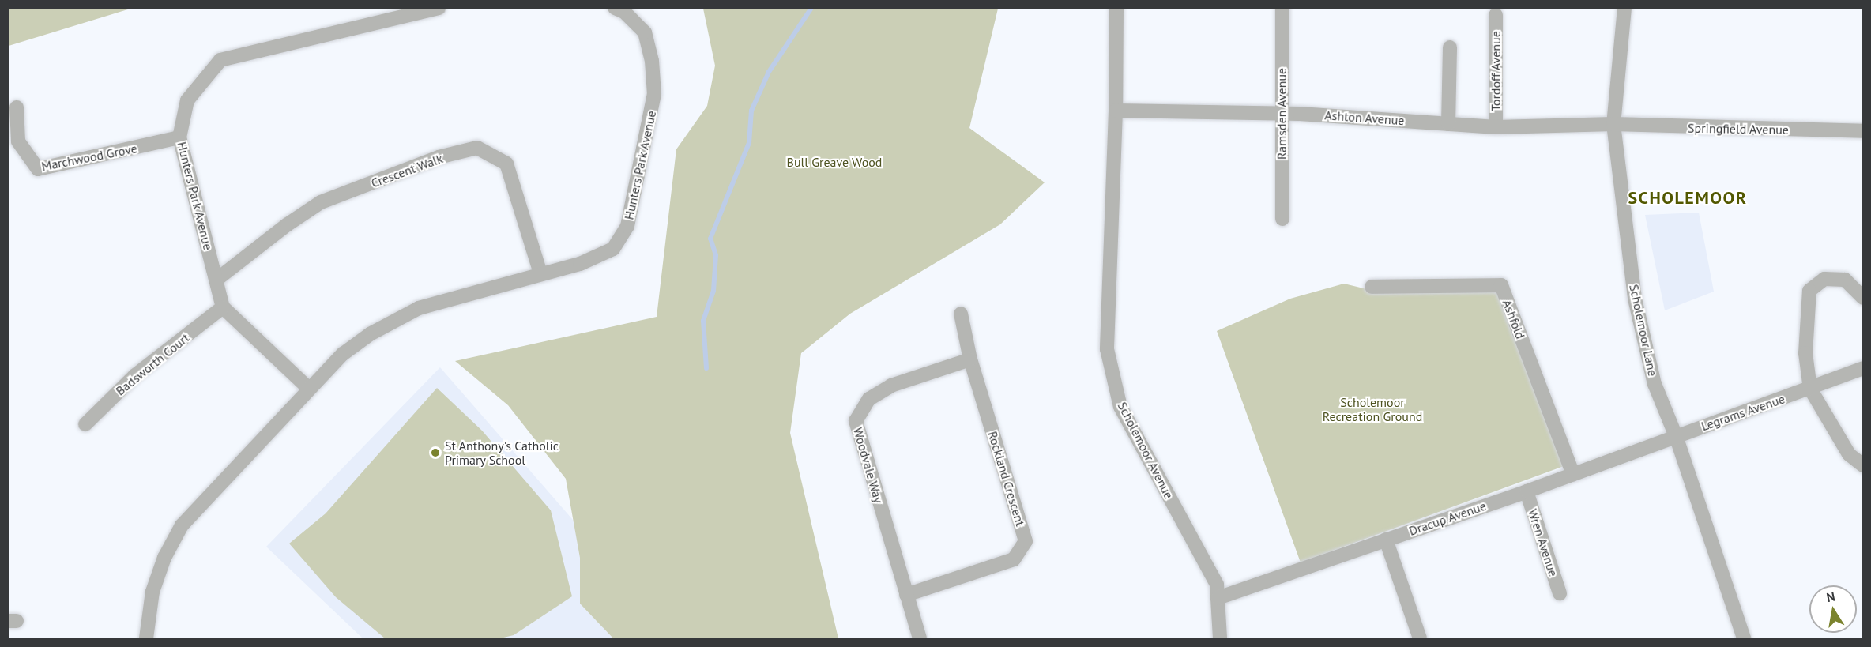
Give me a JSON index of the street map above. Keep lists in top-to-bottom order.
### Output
{
  "streets": {
    "street": [
      "Tordoff Avenue",
      "Ramsden Avenue",
      "Ashton Avenue",
      "Springfield Avenue",
      "Marchwood Grove",
      "Hunters Park Avenue",
      "Crescent Walk",
      "Ashfold",
      "Scholemoor Lane",
      "Badsworth Court",
      "Legrams Avenue",
      "Scholemoor Avenue",
      "Woodvale Way",
      "Rockland Crescent",
      "Dracup Avenue",
      "Wren Avenue"
    ]
  },
  "crossings": [
    ["Tordoff Avenue", "Ashton Avenue"],
    ["Ramsden Avenue", "Ashton Avenue"],
    ["Ashton Avenue", "Springfield Avenue"],
    ["Ashton Avenue", "Scholemoor Lane"],
    ["Ashton Avenue", "Scholemoor Avenue"],
    ["Springfield Avenue", "Scholemoor Lane"],
    ["Marchwood Grove", "Hunters Park Avenue"],
    ["Hunters Park Avenue", "Crescent Walk"],
    ["Hunters Park Avenue", "Badsworth Court"],
    ["Ashfold", "Dracup Avenue"],
    ["Scholemoor Lane", "Legrams Avenue"],
    ["Scholemoor Lane", "Dracup Avenue"],
    ["Legrams Avenue", "Dracup Avenue"],
    ["Scholemoor Avenue", "Dracup Avenue"],
    ["Woodvale Way", "Rockland Crescent"],
    ["Dracup Avenue", "Wren Avenue"]
  ],
  "districts": ["SCHOLEMOOR"],
  "parks": ["Bull Greave Wood", "Scholemoor Recreation Ground"],
  "places": ["St Anthony's Catholic Primary School"],
  "north": "top"
}
